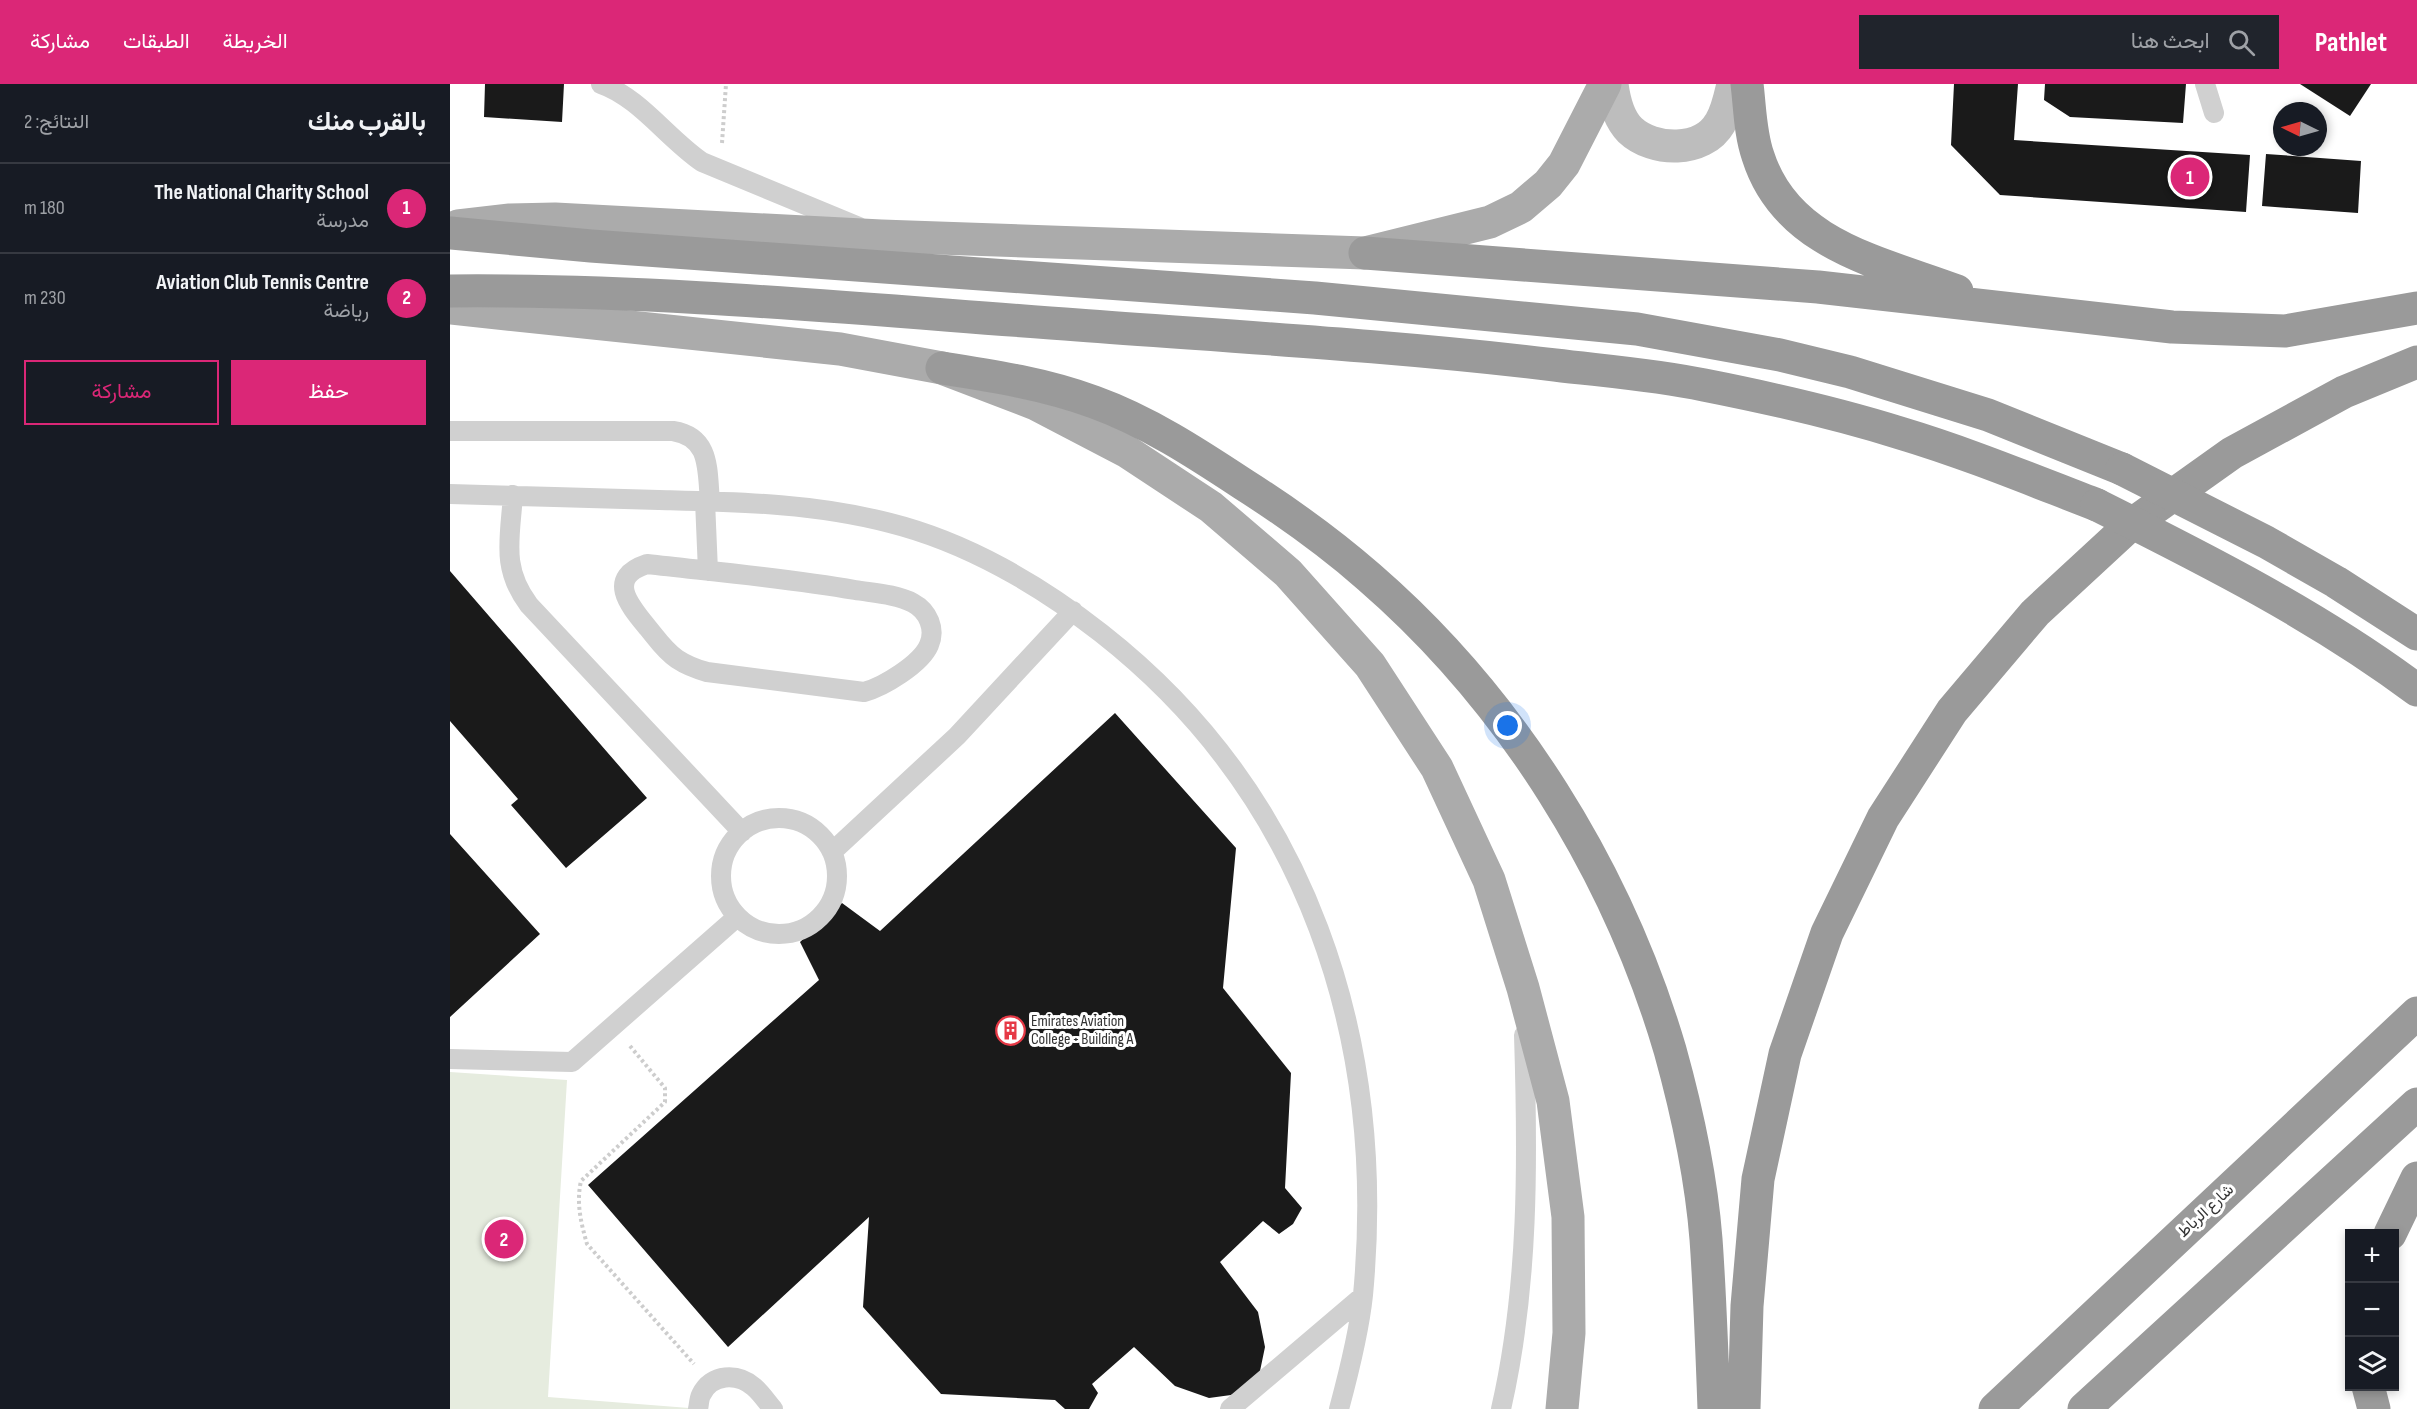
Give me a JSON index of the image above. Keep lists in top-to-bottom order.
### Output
{
  "streets": {
    "highway": ["شارع الرباط"]
  },
  "places": {
    "building": ["Emirates Aviation College - Building A"]
  },
  "north": "left",
  "page": {
    "header": "Pathlet",
    "search": "ابحث هنا",
    "nav": ["الخريطة", "الطبقات", "مشاركة"],
    "heading": ["بالقرب منك", "النتائج: 2"],
    "pins": ["1", "2"],
    "list": [
      {
        "mark": "1",
        "name": "The National Charity School",
        "note": "مدرسة",
        "value": "180 m"
      },
      {
        "mark": "2",
        "name": "Aviation Club Tennis Centre",
        "note": "رياضة",
        "value": "230 m"
      }
    ],
    "buttons": ["حفظ", "مشاركة"],
    "map_buttons": ["+", "−"]
  }
}
